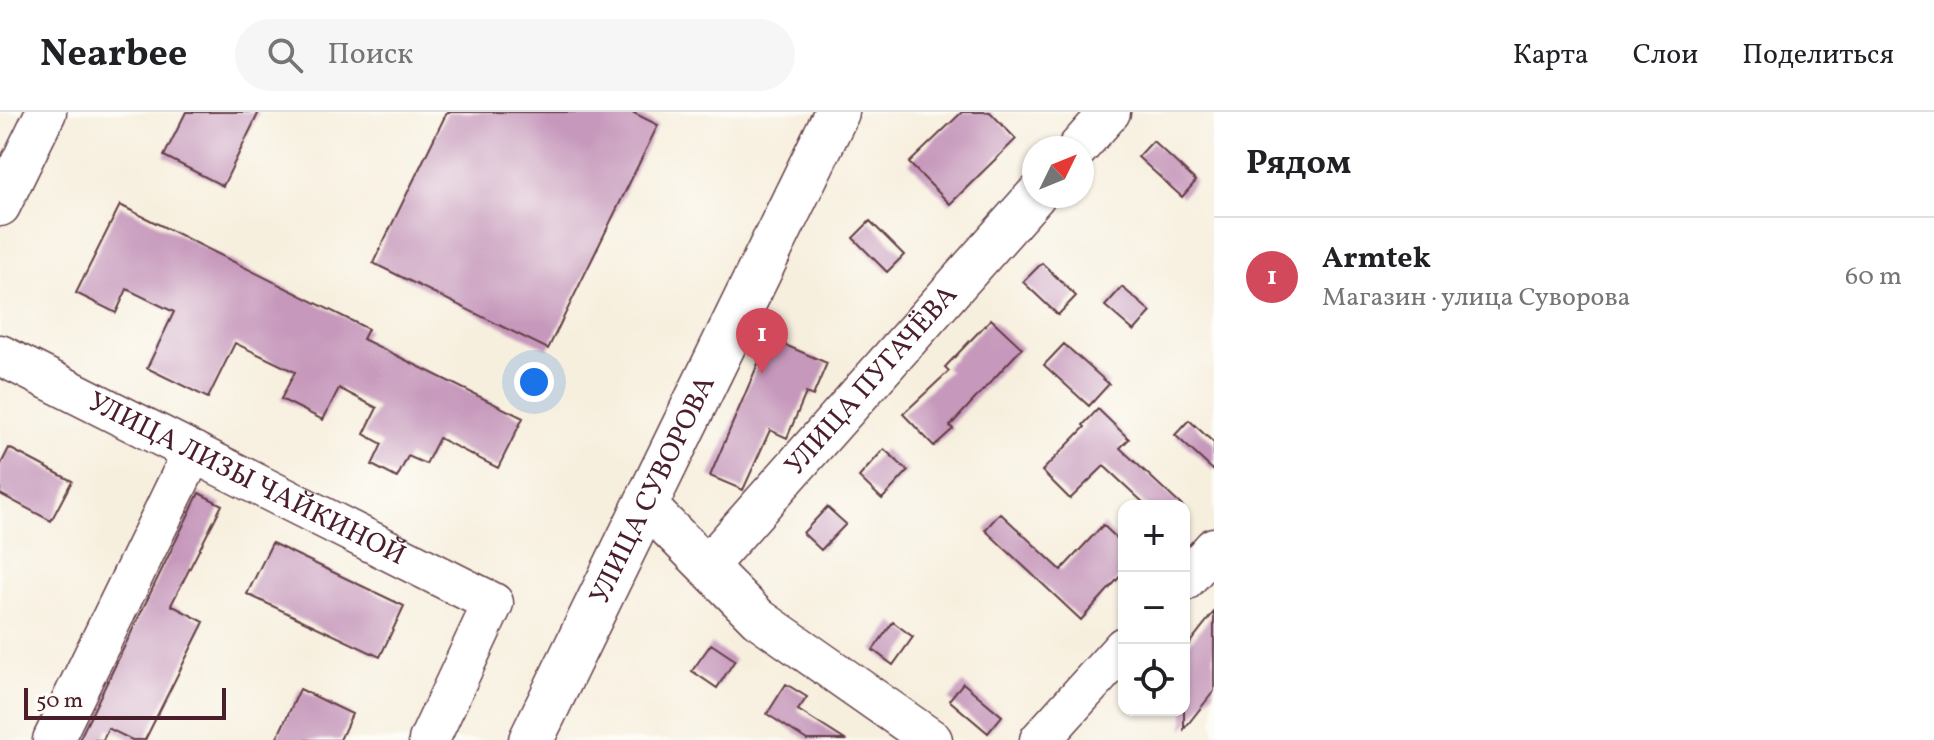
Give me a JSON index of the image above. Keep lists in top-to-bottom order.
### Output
{
  "streets": {
    "main road": ["УЛИЦА СУВОРОВА"],
    "street": ["УЛИЦА ПУГАЧЁВА", "УЛИЦА ЛИЗЫ ЧАЙКИНОЙ"]
  },
  "scale_bar": "50 m",
  "north": "top right",
  "page": {
    "header": "Nearbee",
    "search": "Поиск",
    "nav": ["Карта", "Слои", "Поделиться"],
    "heading": "Рядом",
    "list": [
      {
        "mark": "1",
        "name": "Armtek",
        "note": "Магазин · улица Суворова",
        "value": "60 m"
      }
    ],
    "pins": "1",
    "map_buttons": ["+", "−"],
    "scale": "50 m"
  }
}
